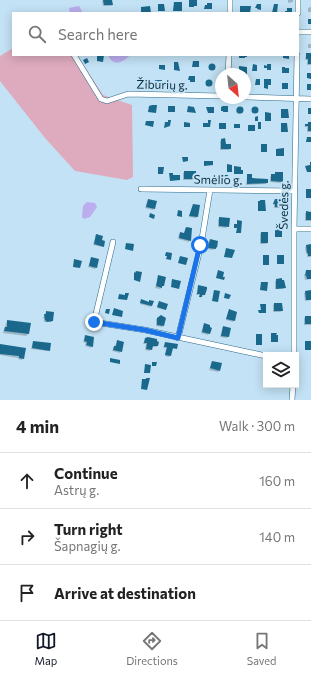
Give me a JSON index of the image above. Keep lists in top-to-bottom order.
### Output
{
  "streets": {
    "street": ["Žiburių g.", "Smėlio g.", "Švedės g."]
  },
  "crossings": [
    ["Smėlio g.", "Švedės g."]
  ],
  "north": "bottom right",
  "page": {
    "search": "Search here",
    "heading": ["4 min", "Walk · 300 m"],
    "list": [
      ["Continue", "Astrų g.", "160 m"],
      ["Turn right", "Šapnagių g.", "140 m"],
      "Arrive at destination"
    ],
    "nav": ["Map", "Directions", "Saved"]
  }
}
